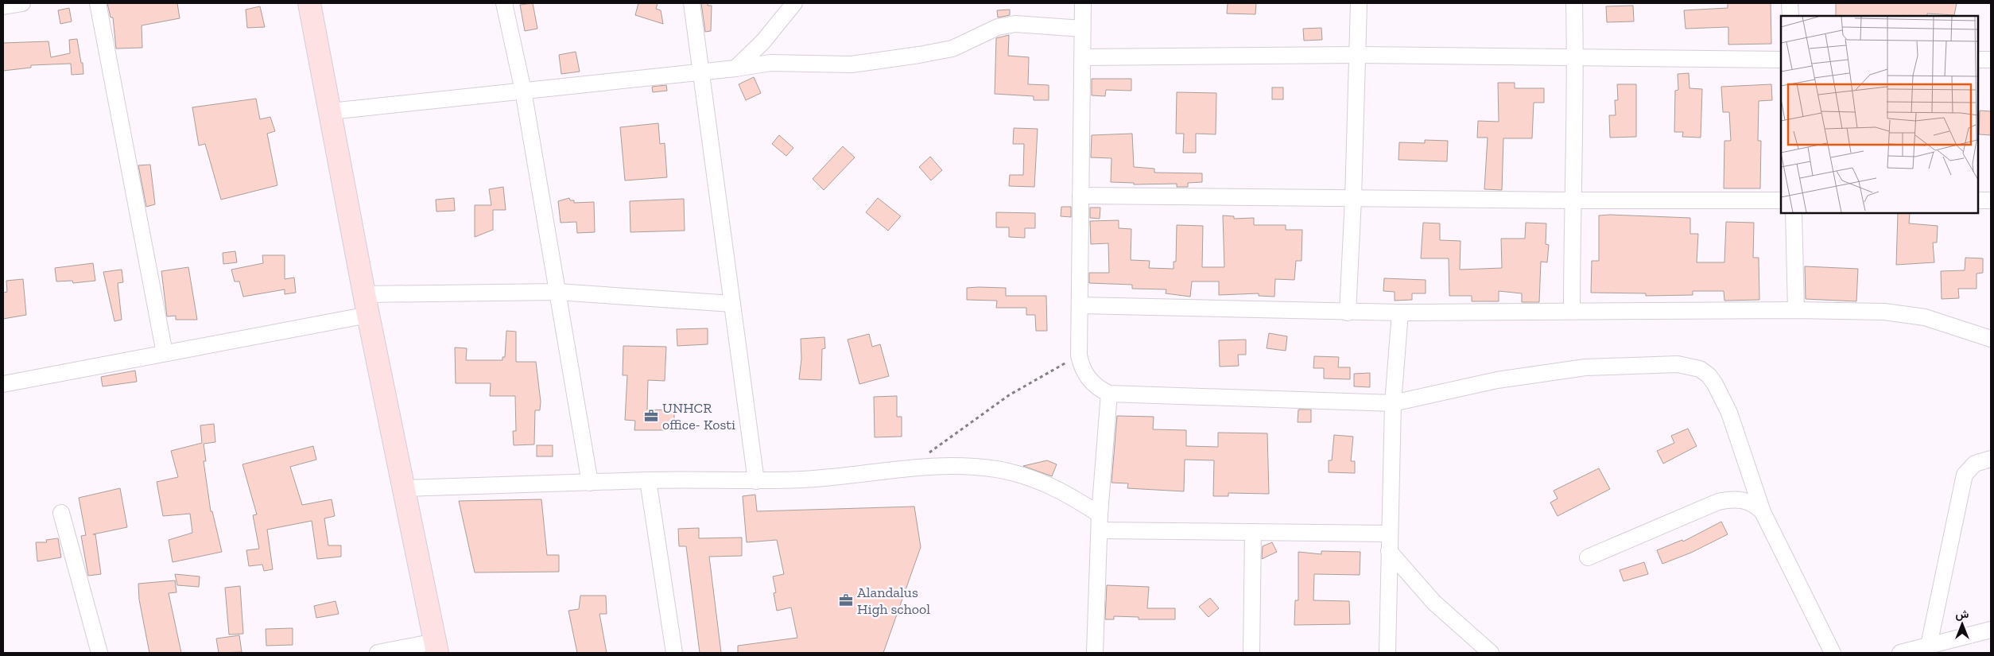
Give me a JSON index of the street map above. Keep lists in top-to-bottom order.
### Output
{
  "places": {
    "office": ["UNHCR office- Kosti", "Alandalus High school"]
  },
  "north": "top"
}
